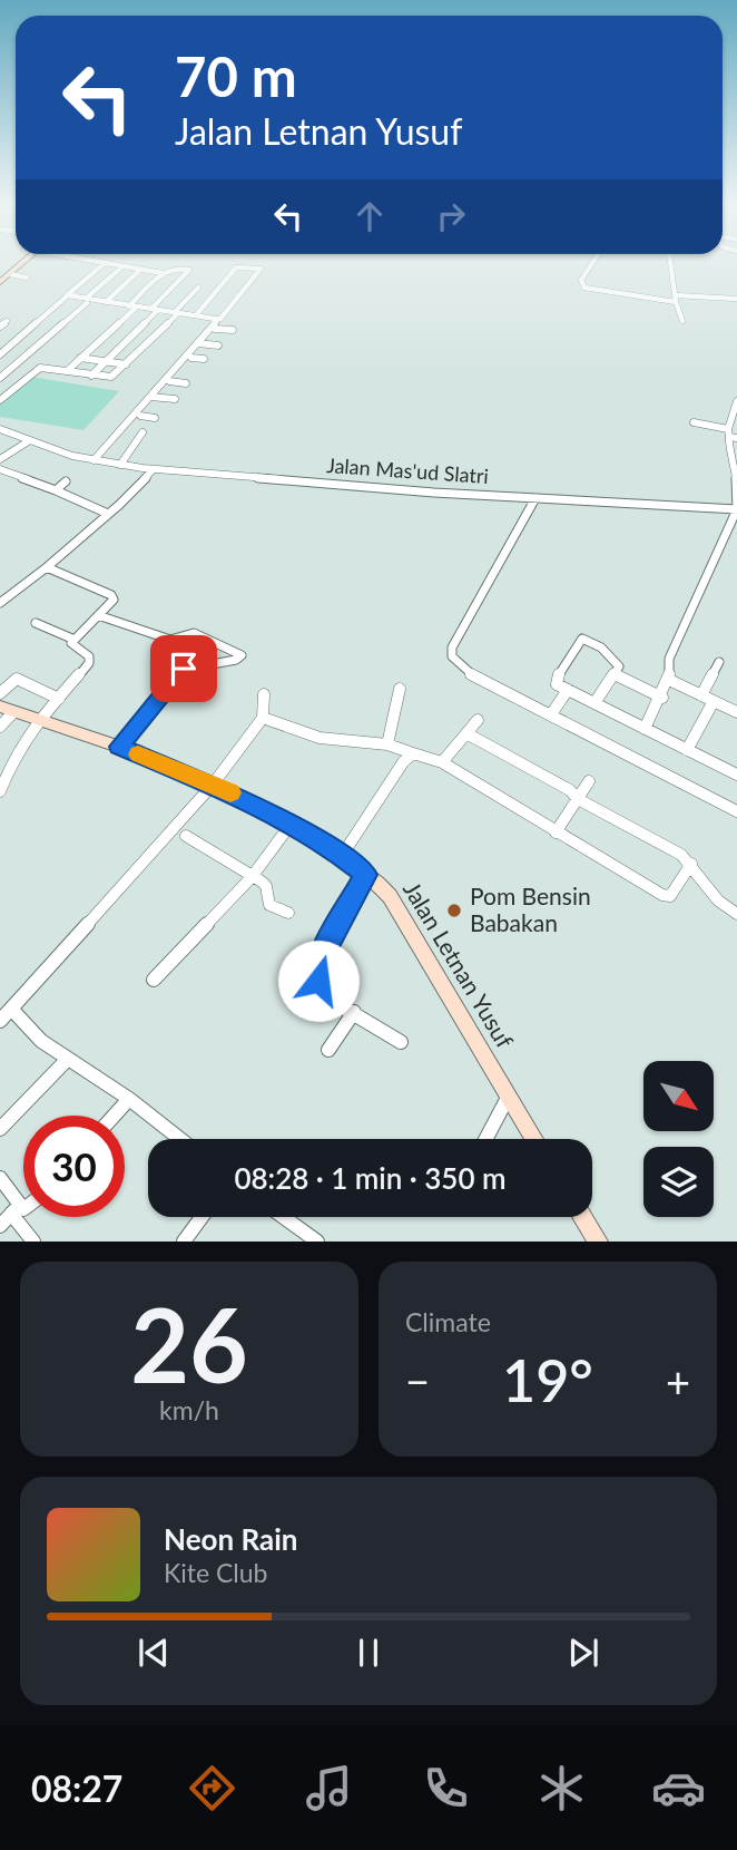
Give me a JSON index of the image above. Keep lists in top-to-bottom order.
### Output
{
  "streets": {
    "street": ["Jalan Mas'ud Slatri", "Jalan Letnan Yusuf"]
  },
  "places": ["Pom Bensin Babakan"],
  "north": "bottom right",
  "page": {
    "turn": ["70 m", "Jalan Letnan Yusuf"],
    "limit": "30",
    "trip": "08:28 · 1 min · 350 m",
    "tile": [
      ["26", "km/h"],
      "Climate"
    ],
    "heat": ["−", "19°", "+"],
    "song": ["Neon Rain", "Kite Club"],
    "tabs": "08:27"
  }
}
